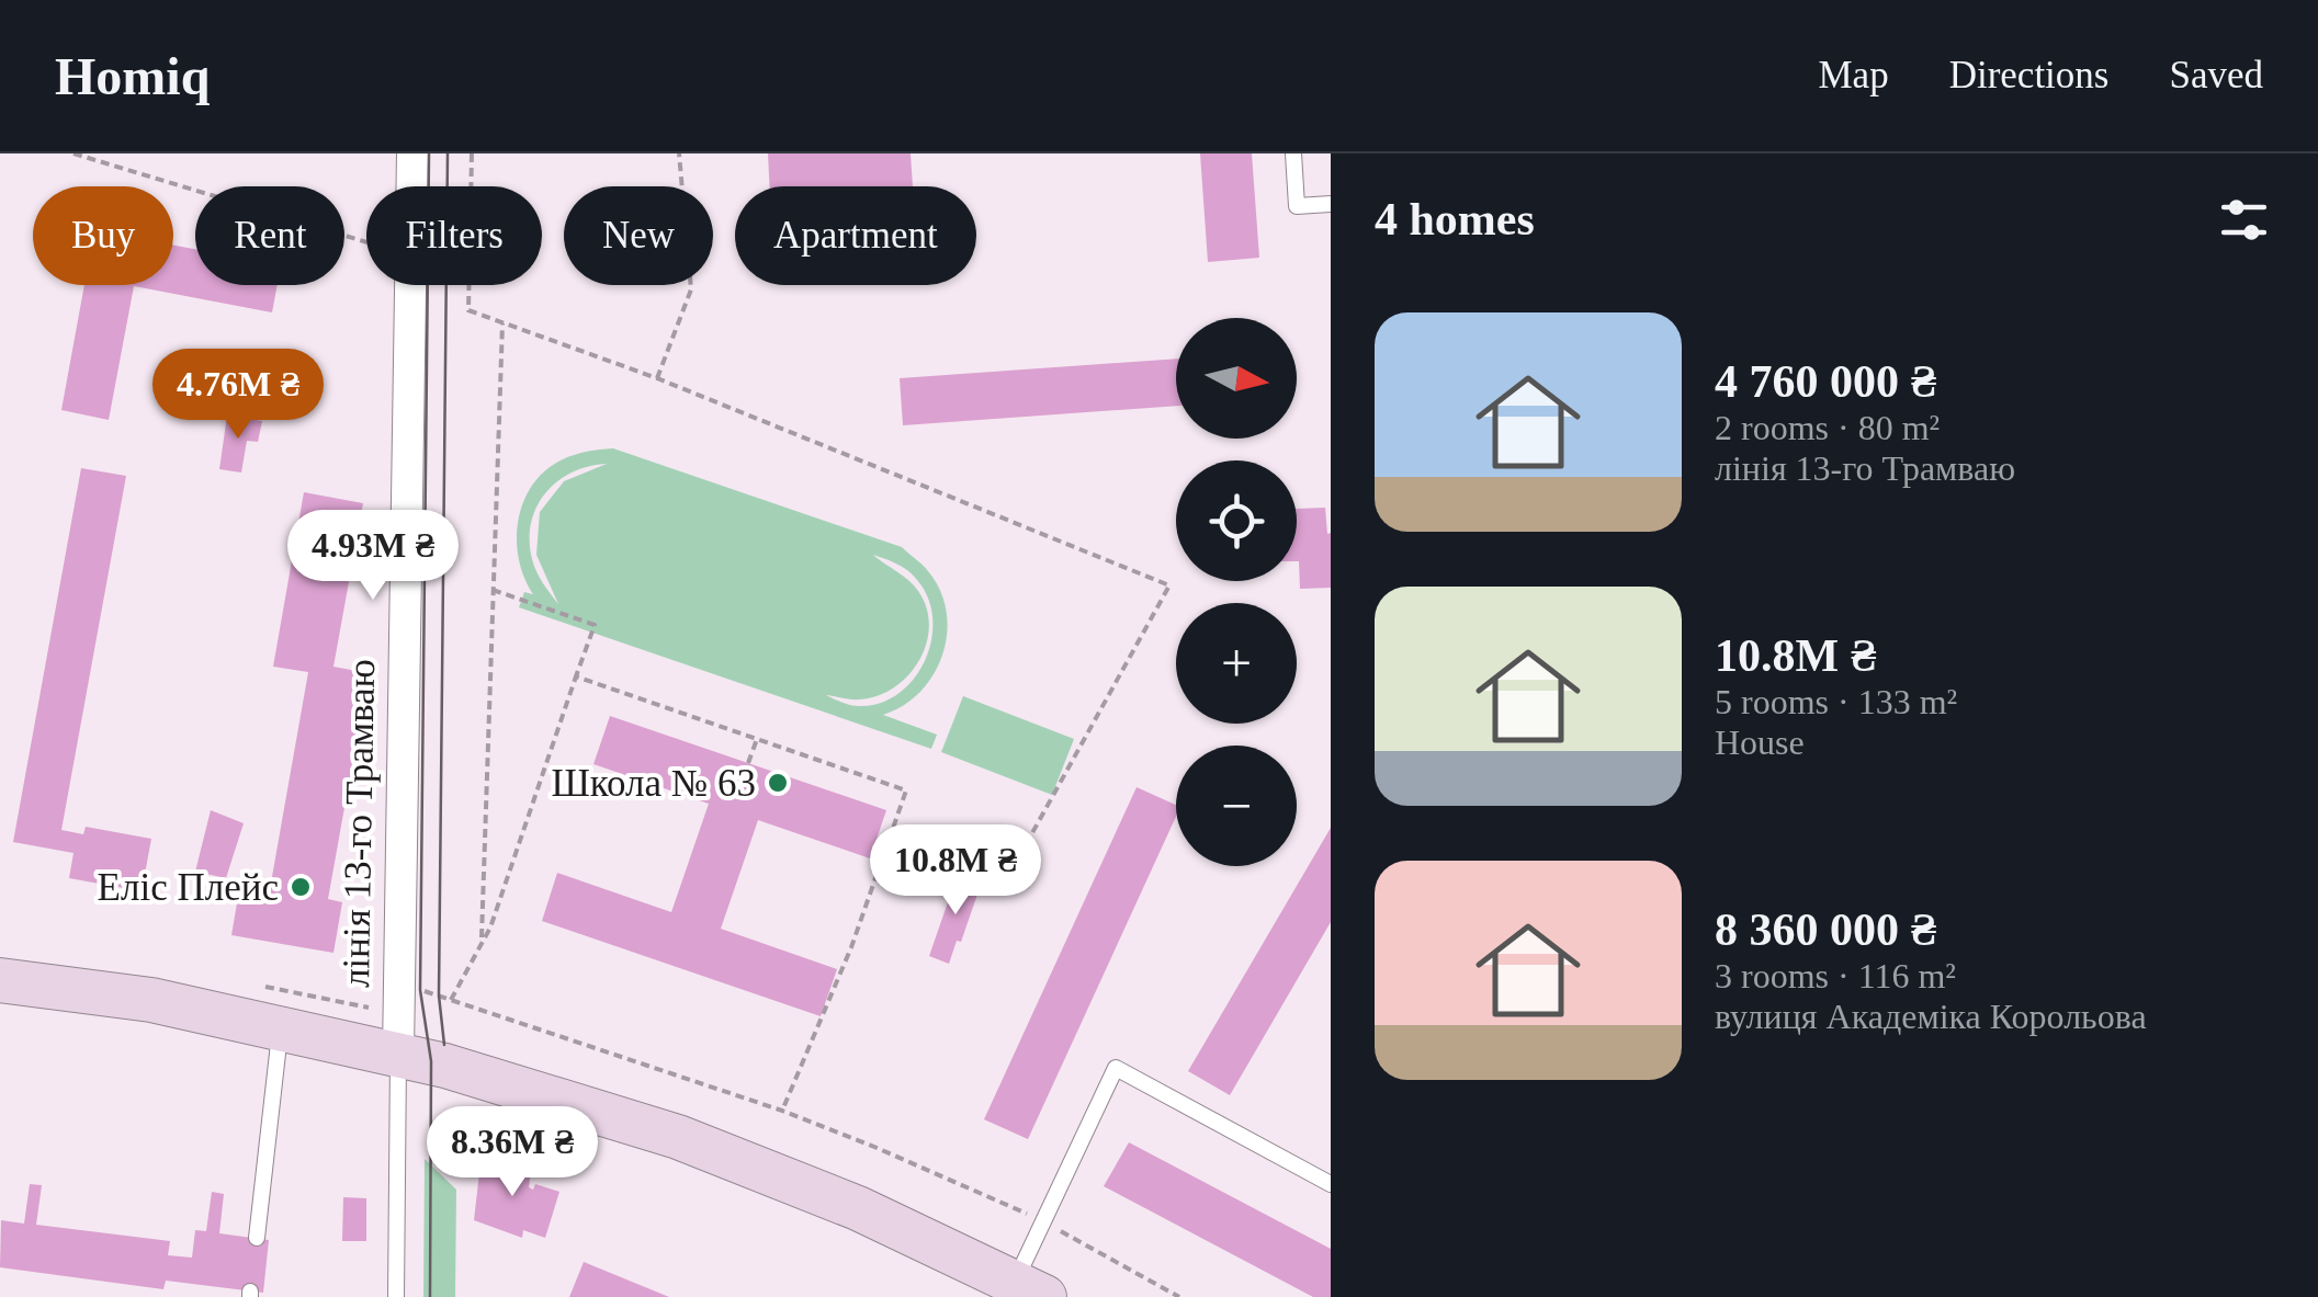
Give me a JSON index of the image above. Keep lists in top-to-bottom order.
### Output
{
  "streets": {
    "street": ["лінія 13-го Трамваю"]
  },
  "places": ["Школа № 63", "Еліс Плейс"],
  "north": "right",
  "page": {
    "header": "Homiq",
    "nav": ["Map", "Directions", "Saved"],
    "heading": "4 homes",
    "chip": [
      "Buy",
      "Rent",
      "Filters",
      "New",
      "Apartment"
    ],
    "list": [
      {
        "name": "4 760 000 ₴",
        "note": "2 rooms · 80 m² · лінія 13-го Трамваю"
      },
      {
        "name": "10.8M ₴",
        "note": "5 rooms · 133 m² · House"
      },
      {
        "name": "8 360 000 ₴",
        "note": "3 rooms · 116 m² · вулиця Академіка Корольова"
      }
    ],
    "map_buttons": ["+", "−"],
    "price": [
      "4.76M ₴",
      "4.93M ₴",
      "10.8M ₴",
      "8.36M ₴"
    ]
  }
}
